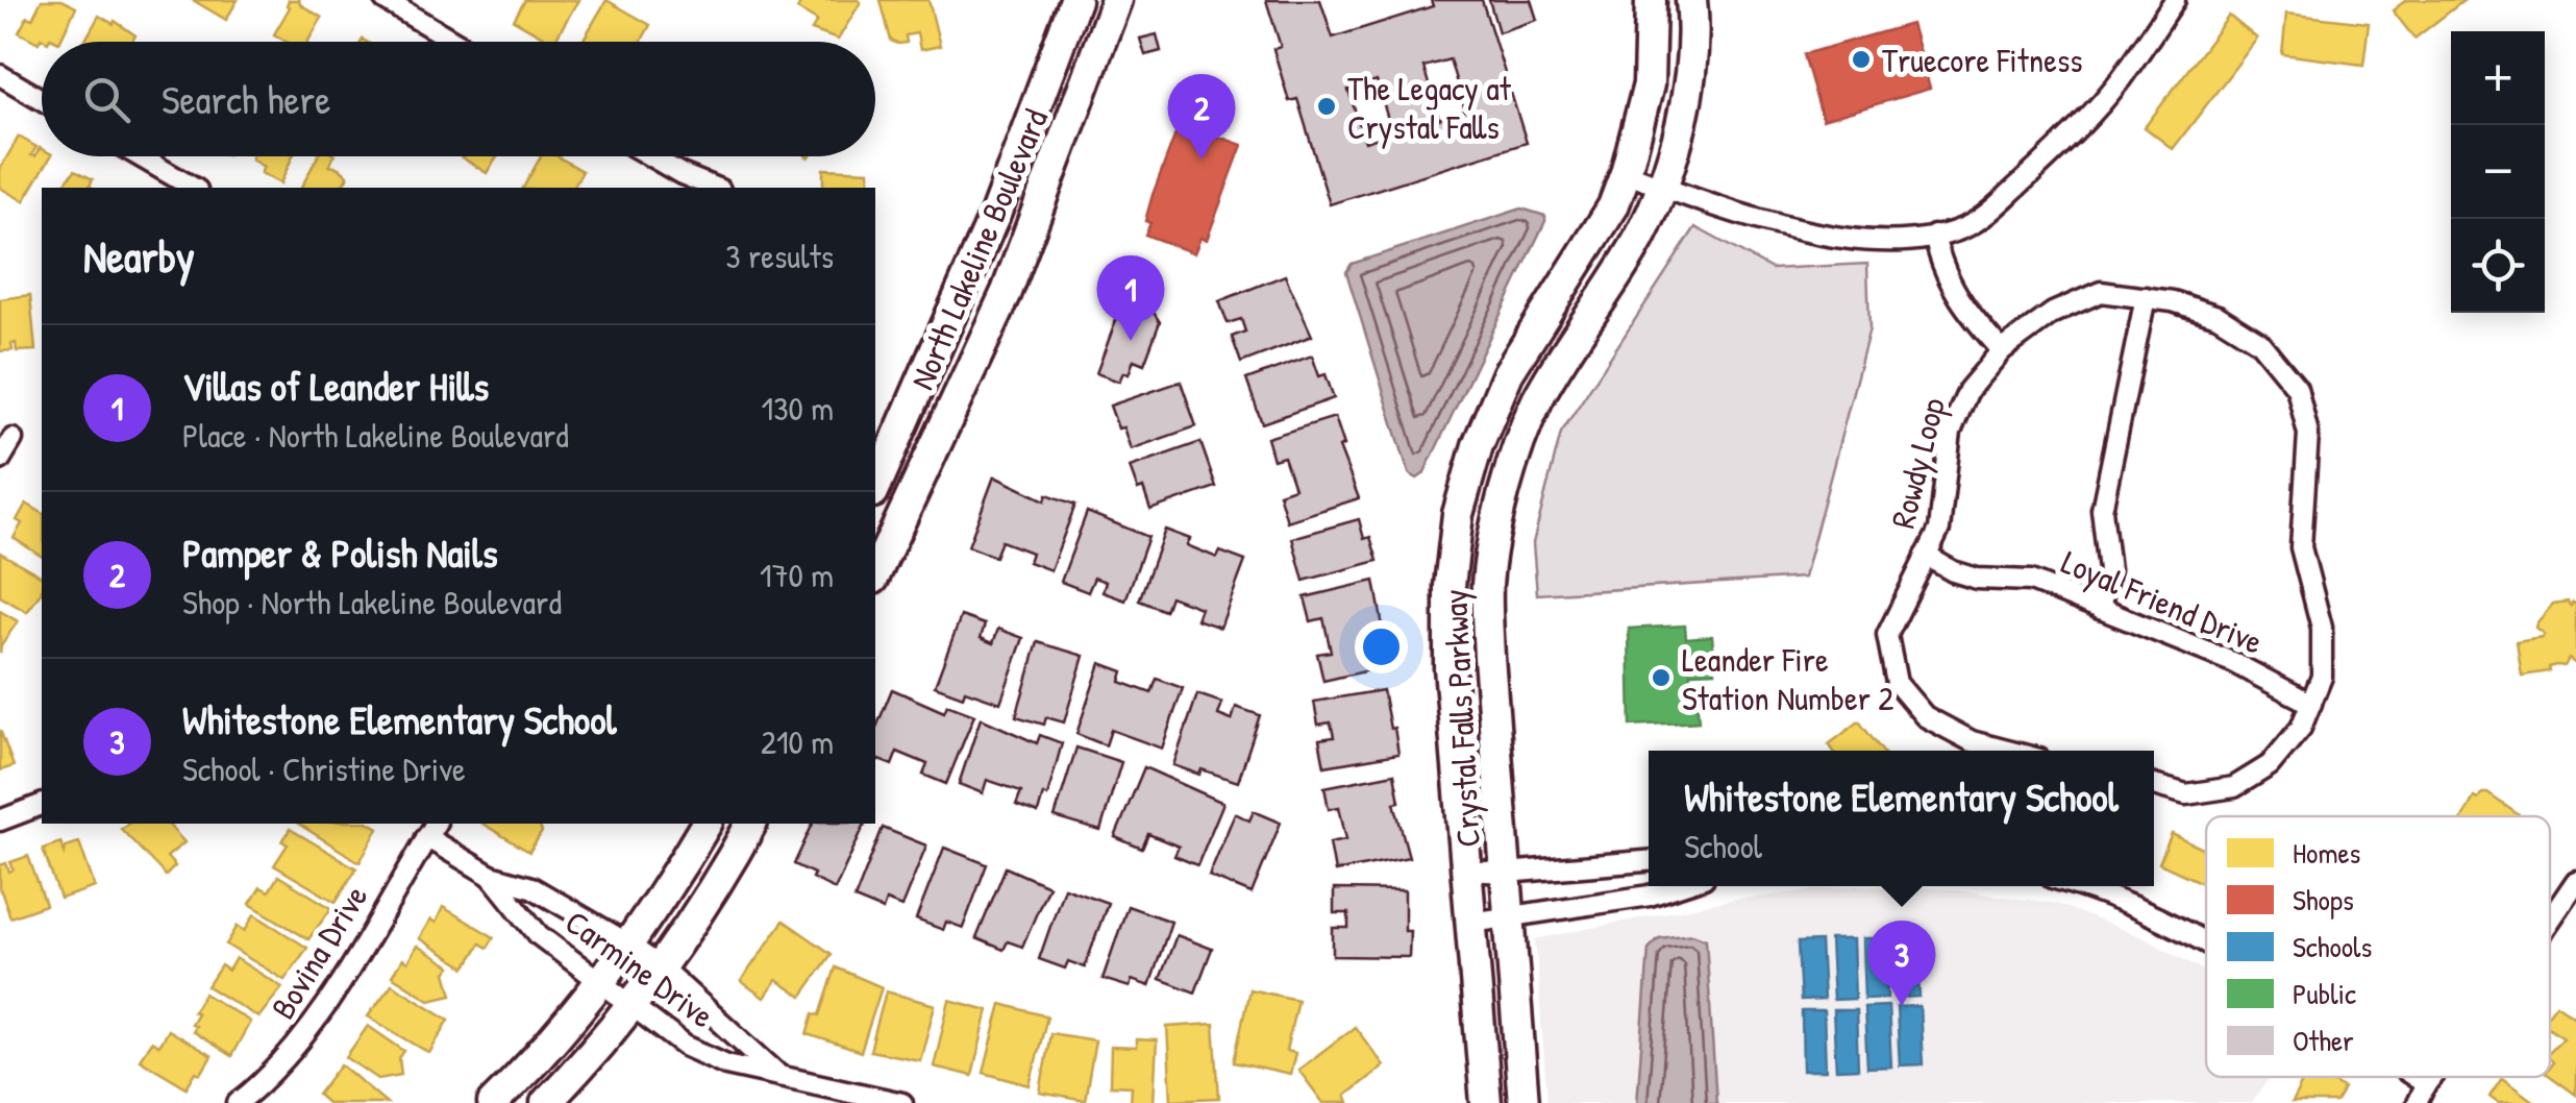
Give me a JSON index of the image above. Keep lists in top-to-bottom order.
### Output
{
  "streets": {
    "street": [
      "North Lakeline Boulevard",
      "Rowdy Loop",
      "Loyal Friend Drive",
      "Crystal Falls Parkway",
      "Bovina Drive",
      "Carmine Drive"
    ]
  },
  "crossings": [
    ["Rowdy Loop", "Loyal Friend Drive"],
    ["Bovina Drive", "Carmine Drive"]
  ],
  "places": ["Truecore Fitness", "The Legacy at Crystal Falls", "Leander Fire Station Number 2"],
  "legend": [
    "Homes",
    "Shops",
    "Schools",
    "Public",
    "Other"
  ],
  "page": {
    "map_buttons": ["+", "−"],
    "search": "Search here",
    "pins": ["2", "1", "3"],
    "heading": ["Nearby", "3 results"],
    "list": [
      {
        "mark": "1",
        "name": "Villas of Leander Hills",
        "note": "Place · North Lakeline Boulevard",
        "value": "130 m"
      },
      {
        "mark": "2",
        "name": "Pamper & Polish Nails",
        "note": "Shop · North Lakeline Boulevard",
        "value": "170 m"
      },
      {
        "mark": "3",
        "name": "Whitestone Elementary School",
        "note": "School · Christine Drive",
        "value": "210 m"
      }
    ],
    "popup": ["Whitestone Elementary School", "School"]
  }
}
